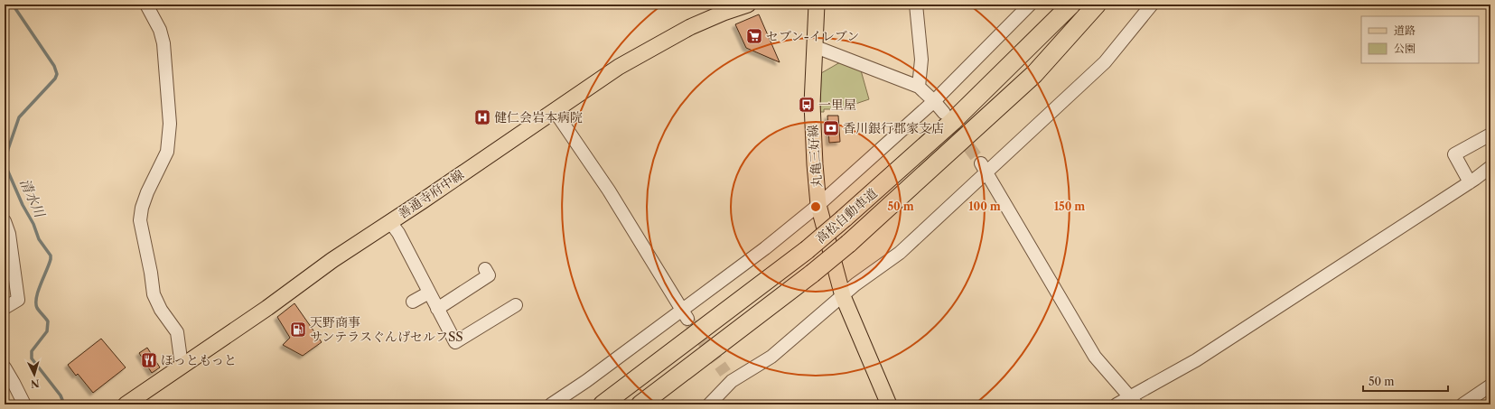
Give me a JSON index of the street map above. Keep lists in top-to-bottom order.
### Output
{
  "streets": {
    "highway": ["高松自動車道"],
    "main road": ["丸亀三好線", "善通寺府中線"]
  },
  "water": ["清水川"],
  "places": {
    "supermarket": ["セブン-イレブン"],
    "bus stop": ["一里屋"],
    "hospital": ["健仁会岩本病院"],
    "bank": ["香川銀行郡家支店"],
    "fuel station": ["天野商事 サンテラスぐんげセルフSS"],
    "restaurant": ["ほっともっと"]
  },
  "legend": ["道路", "公園"],
  "scale_bar": "50 m",
  "north": "bottom",
  "rings": ["50 m", "100 m", "150 m"]
}
